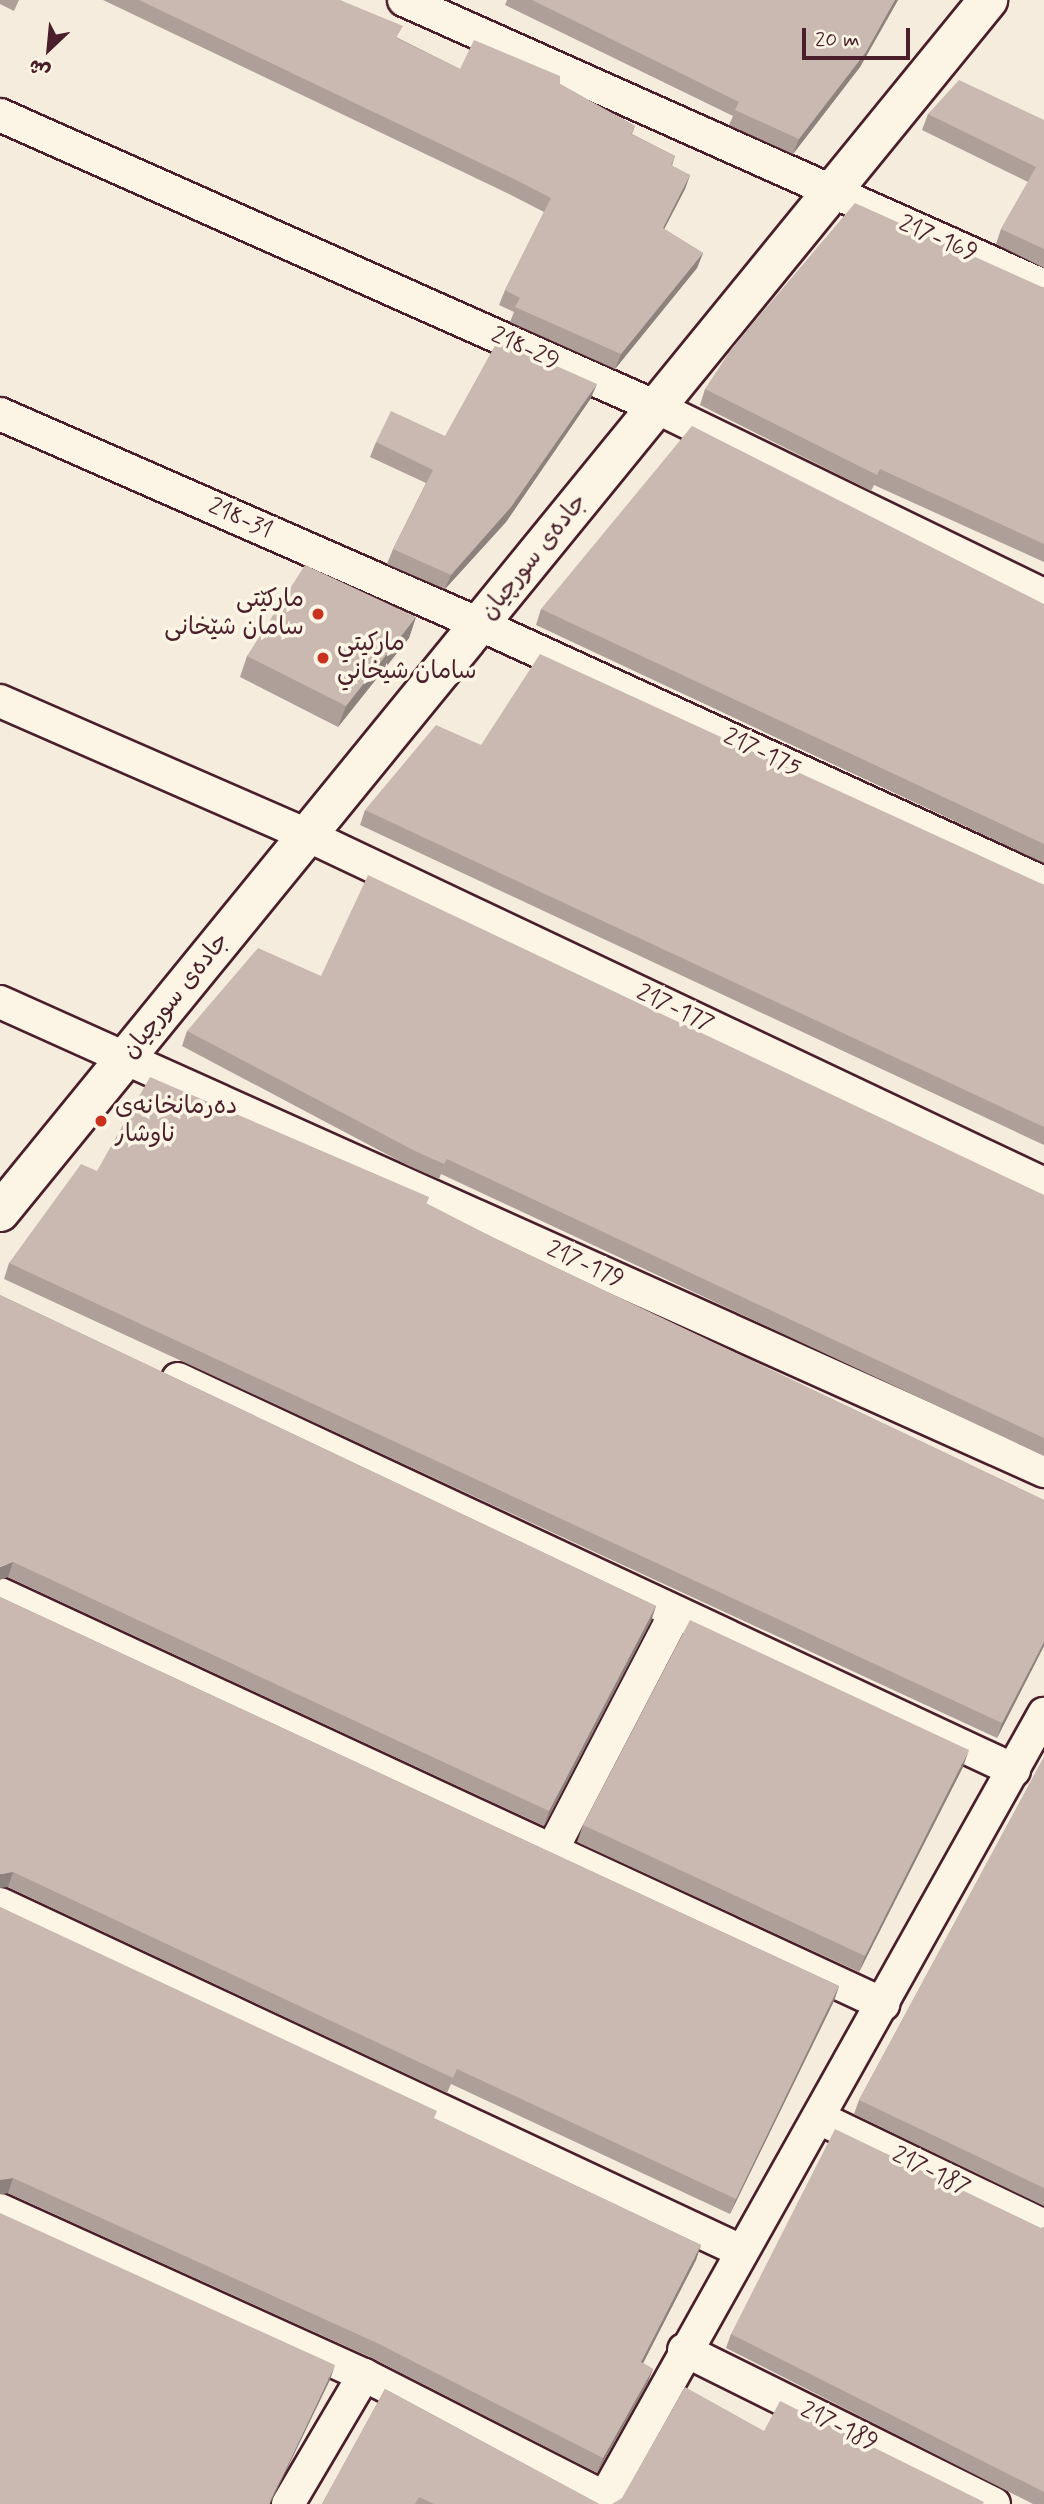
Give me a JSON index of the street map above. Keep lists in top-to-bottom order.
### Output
{
  "streets": {
    "street": [
      "217-169",
      "218-29",
      "218-31",
      "جادەی سورچیان",
      "217-175",
      "217-177",
      "217-179",
      "217-187",
      "217-189"
    ]
  },
  "crossings": [
    ["217-169", "جادەی سورچیان"],
    ["218-29", "جادەی سورچیان"],
    ["218-31", "جادەی سورچیان"],
    ["218-31", "217-175"],
    ["جادەی سورچیان", "217-175"],
    ["جادەی سورچیان", "217-177"],
    ["جادەی سورچیان", "217-179"]
  ],
  "places": ["مارکێتی سامان شێخانی", "ماركيتي سامان شيخاني", "دەرمانخانەی ناوشار"],
  "scale_bar": "20 m",
  "north": "bottom left"
}
